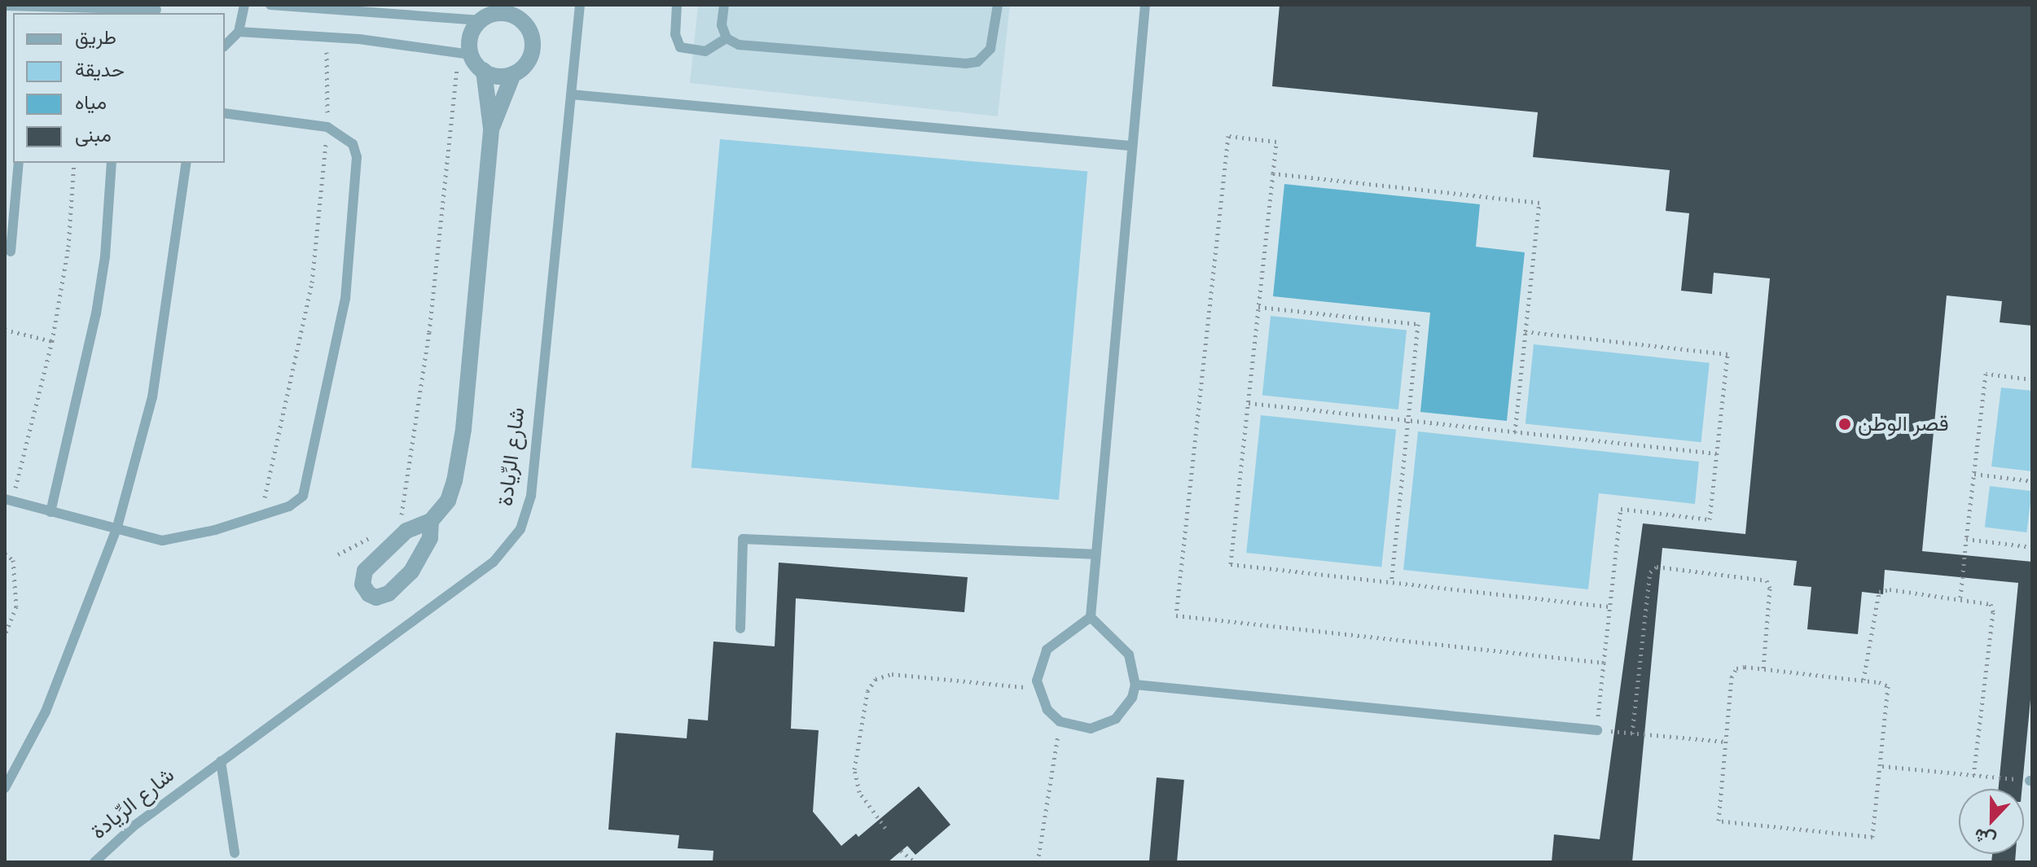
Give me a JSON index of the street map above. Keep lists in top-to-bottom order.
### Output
{
  "streets": {
    "lane": ["شارع الرِّيادة"]
  },
  "places": ["قصر الوطن"],
  "legend": [
    "طريق",
    "حديقة",
    "مياه",
    "مبنى"
  ],
  "north": "bottom"
}
